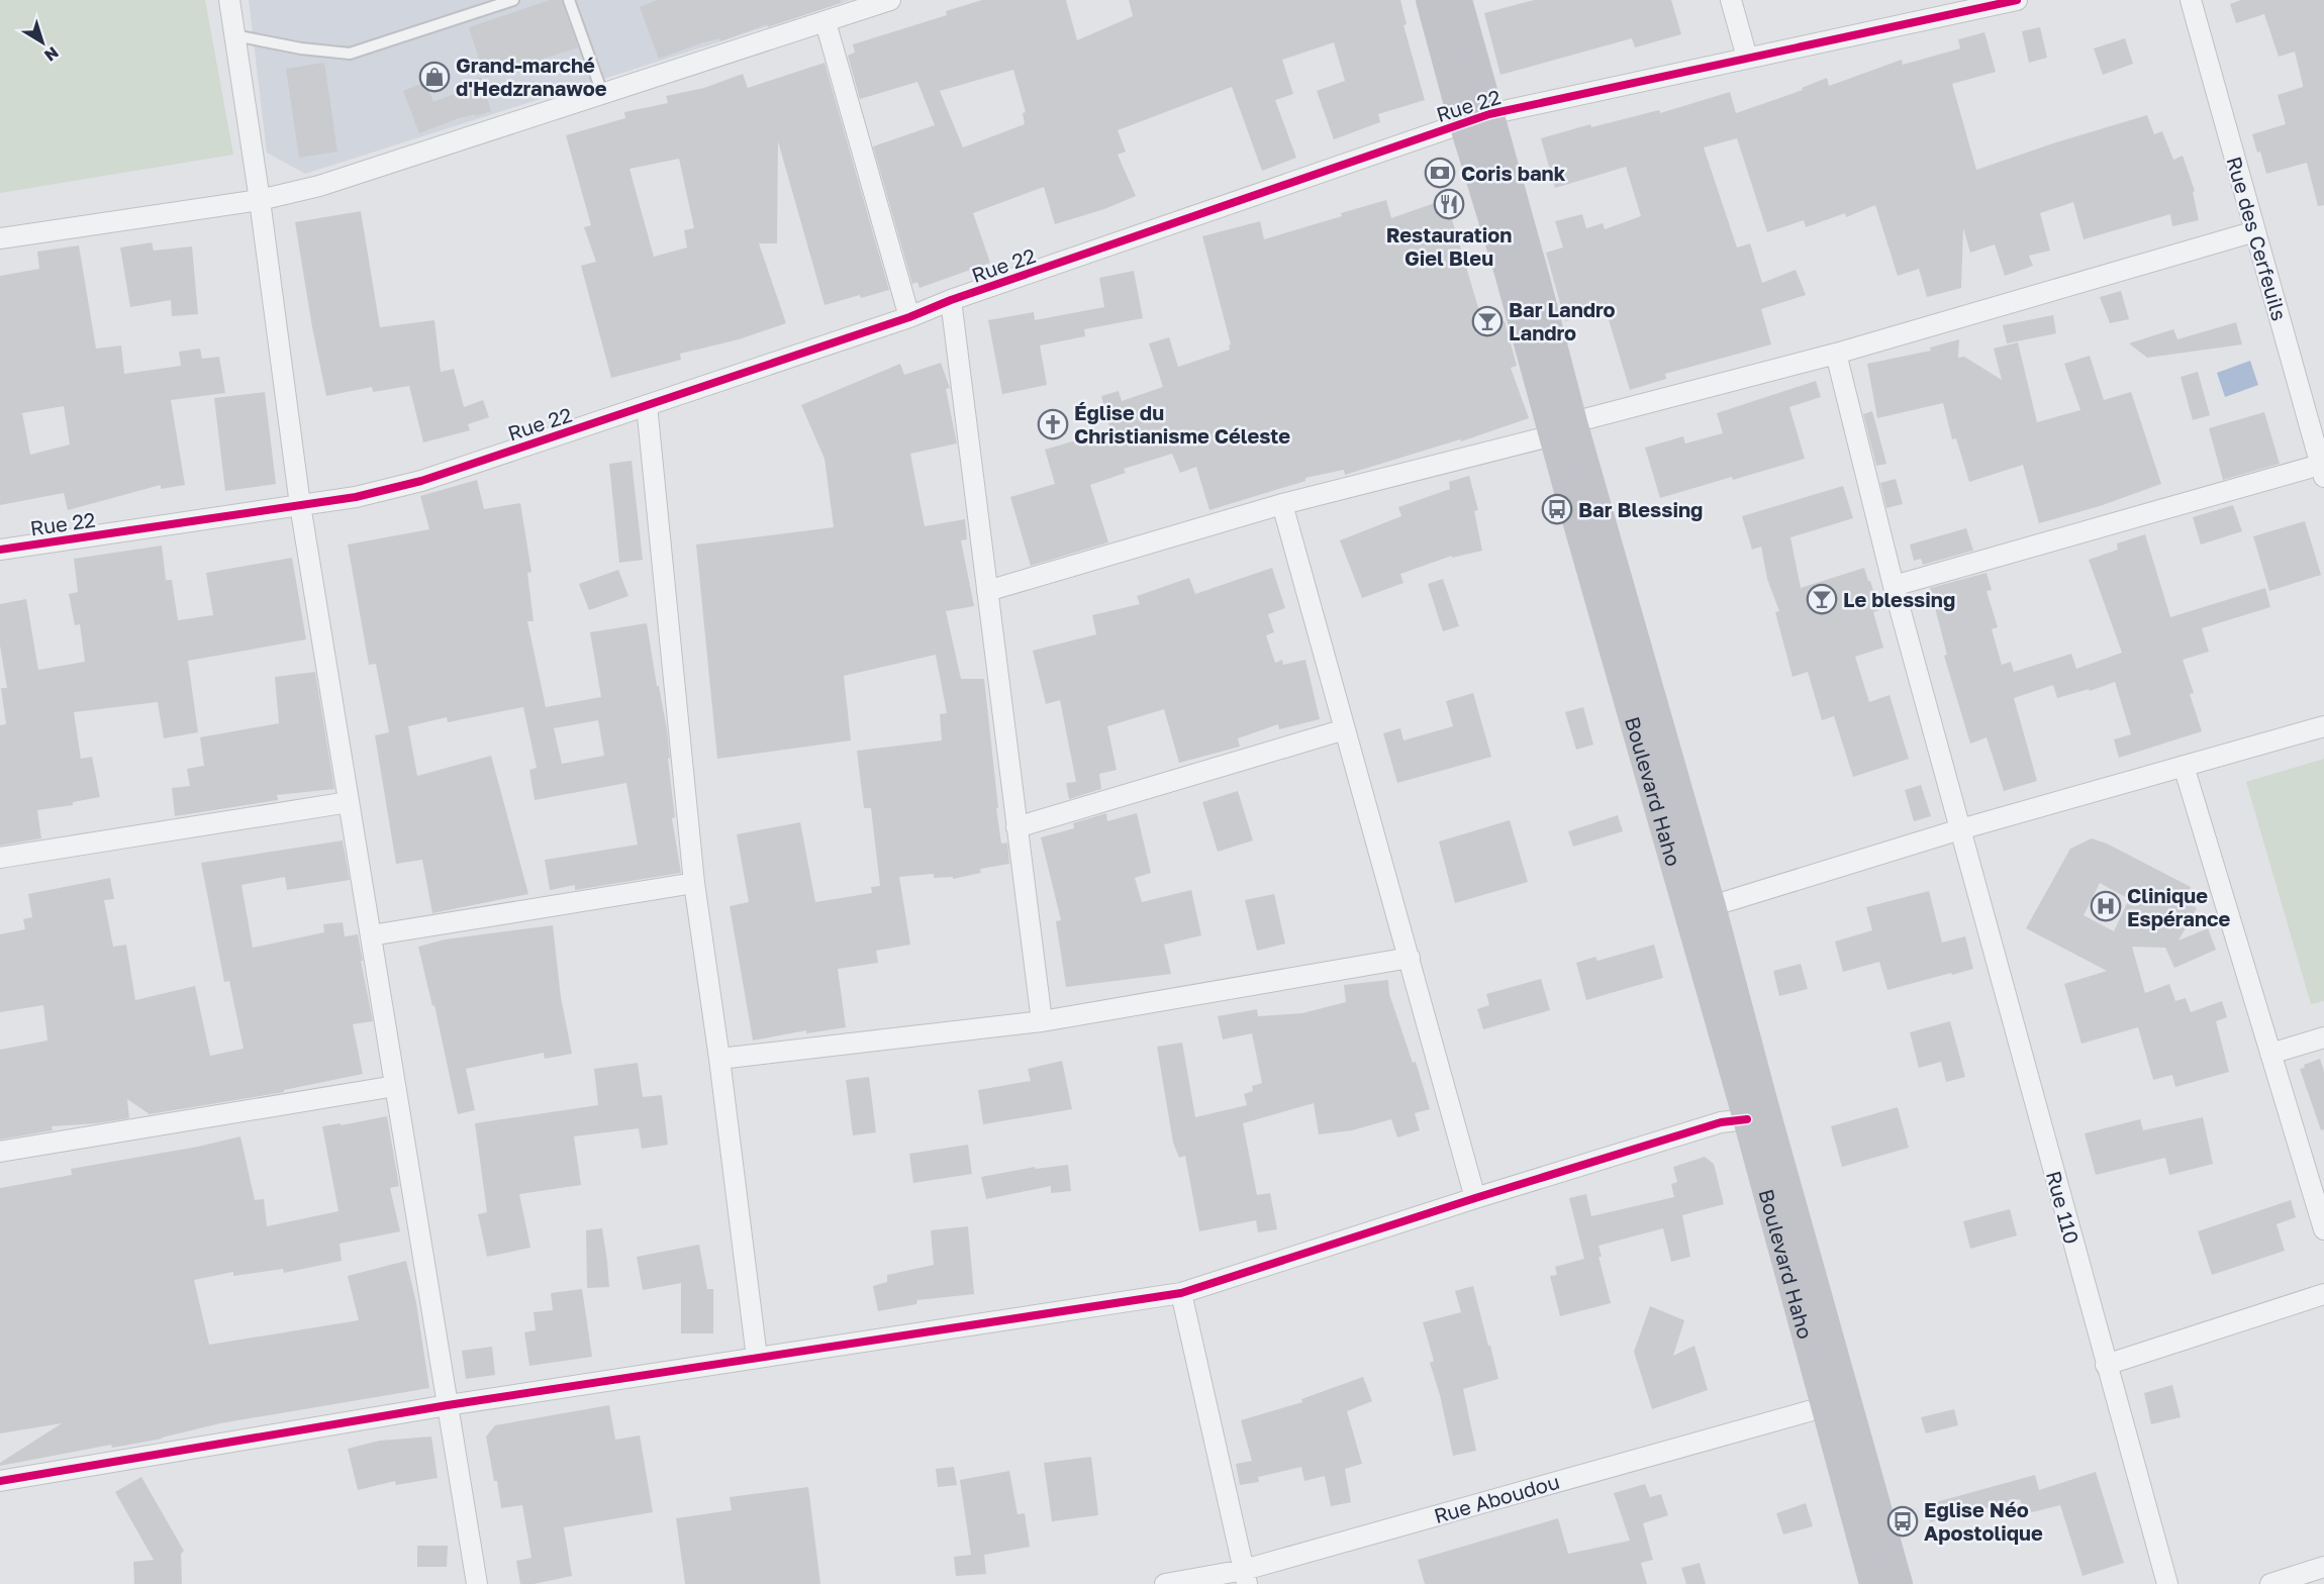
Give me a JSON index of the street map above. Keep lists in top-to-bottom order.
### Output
{
  "streets": {
    "main road": ["Boulevard Haho"],
    "street": [
      "Rue 22",
      "Rue des Cerfeuils",
      "Rue 110",
      "Rue Aboudou"
    ]
  },
  "crossings": [
    ["Rue 22", "Boulevard Haho"],
    ["Boulevard Haho", "Rue Aboudou"]
  ],
  "places": {
    "shop": ["Grand-marché d'Hedzranawoe"],
    "bank": ["Coris bank"],
    "restaurant": ["Restauration Giel Bleu"],
    "bar": ["Bar Landro Landro", "Le blessing"],
    "church": ["Église du Christianisme Céleste"],
    "bus stop": ["Bar Blessing", "Eglise Néo Apostolique"],
    "hospital": ["Clinique Espérance"]
  },
  "north": "bottom right"
}
